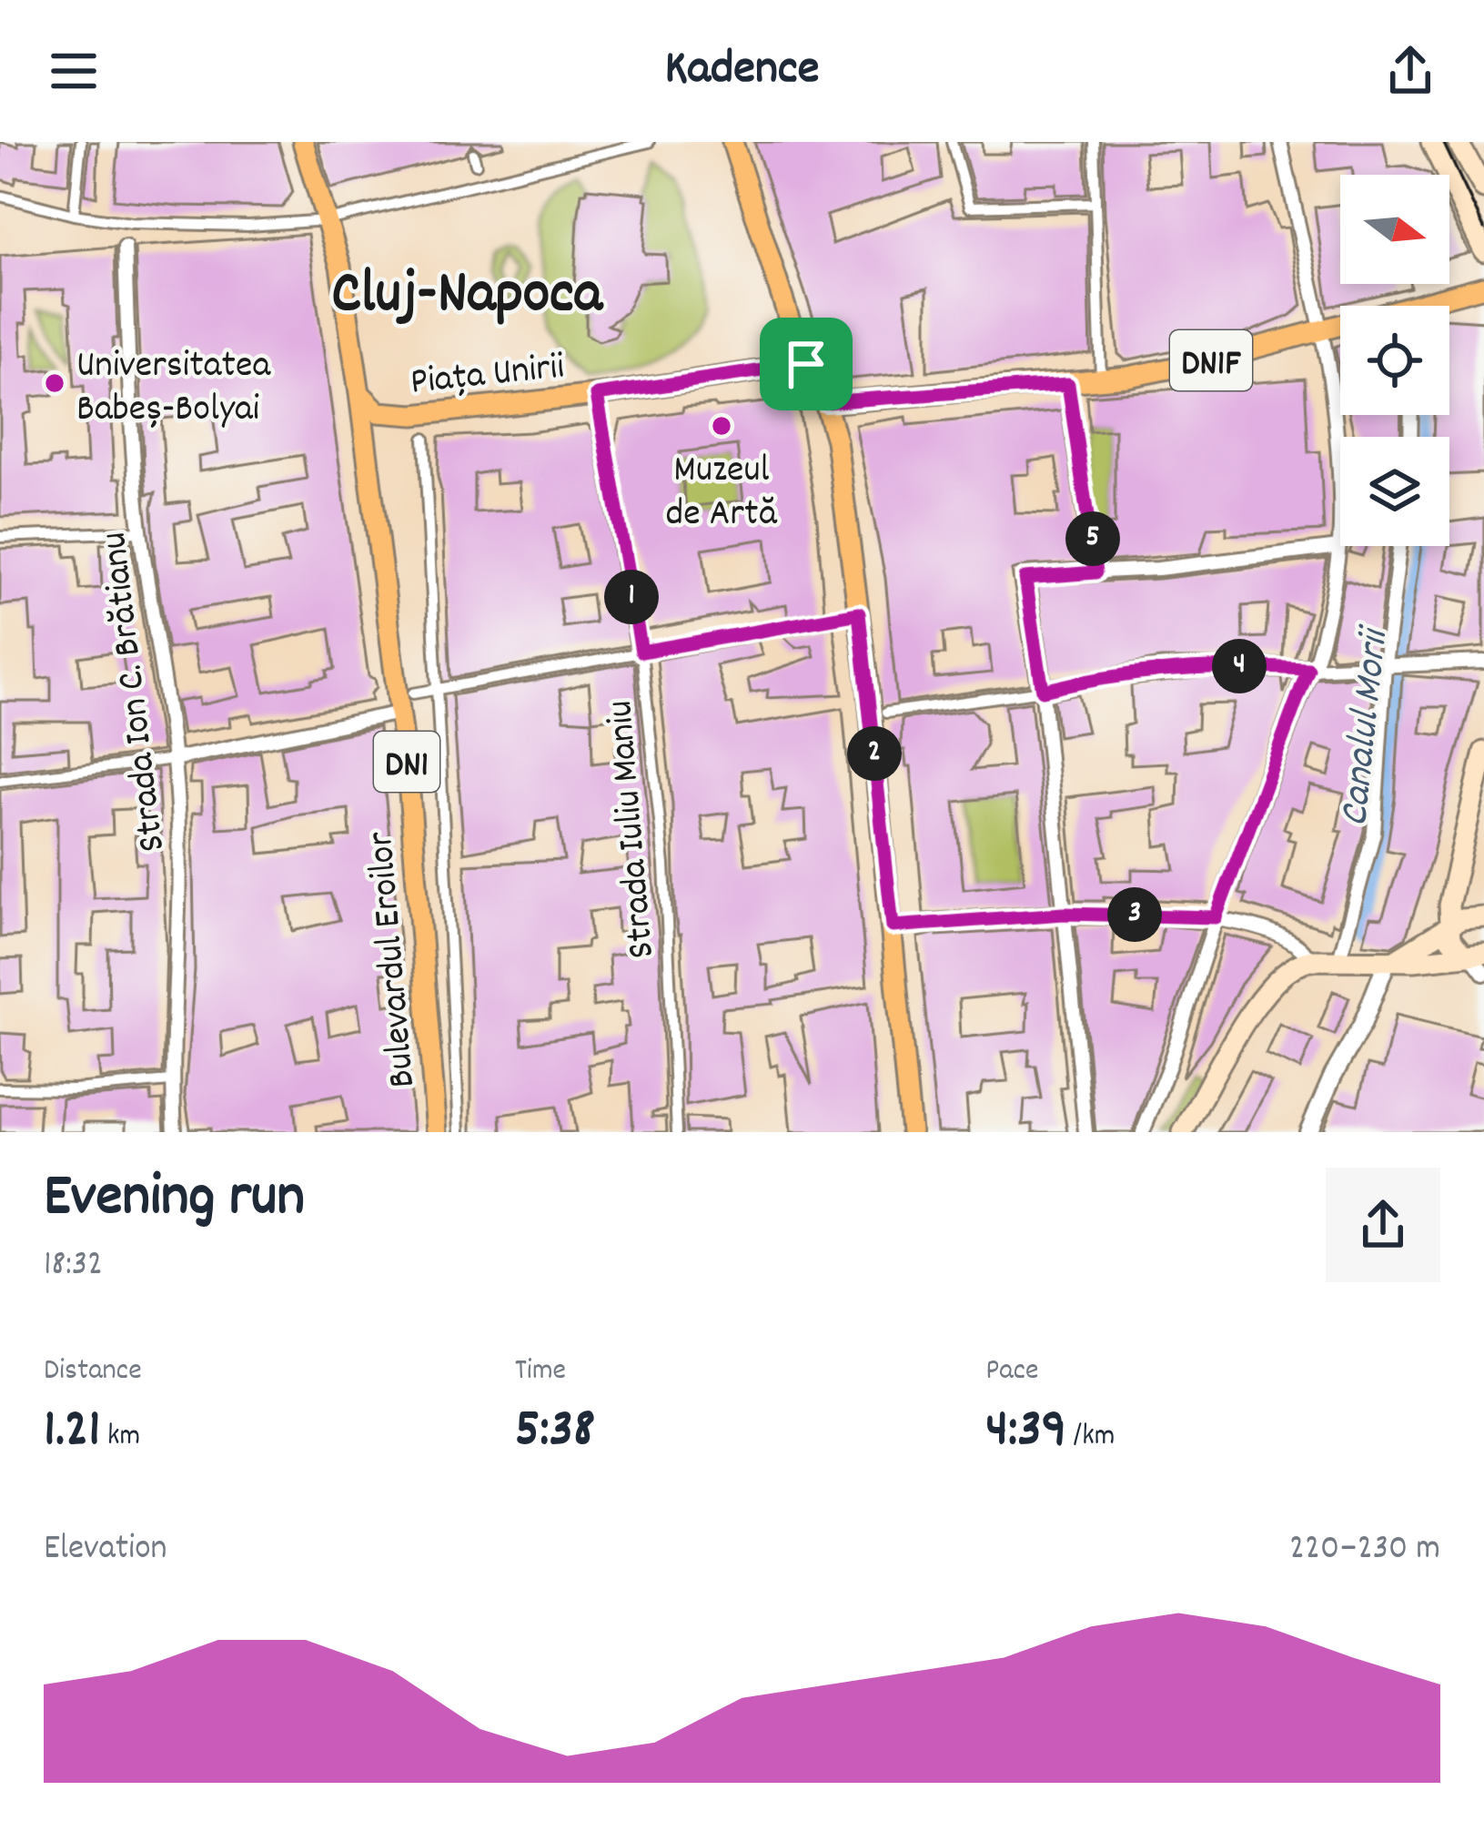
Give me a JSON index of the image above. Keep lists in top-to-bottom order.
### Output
{
  "streets": {
    "main road": [
      "DN1F",
      "Piața Unirii",
      "DN1",
      "Bulevardul Eroilor"
    ],
    "street": ["Strada Ion C. Brătianu", "Strada Iuliu Maniu"]
  },
  "crossings": [
    ["Piața Unirii", "DN1"],
    ["Piața Unirii", "Strada Iuliu Maniu"],
    ["Piața Unirii", "Bulevardul Eroilor"]
  ],
  "districts": ["Cluj-Napoca"],
  "water": ["Canalul Morii"],
  "places": ["Universitatea Babeș-Bolyai", "Muzeul de Artă"],
  "north": "right",
  "page": {
    "header": "Kadence",
    "pins": [
      "5",
      "1",
      "4",
      "2",
      "3"
    ],
    "heading": ["Evening run", "18:32"],
    "stats": [
      ["Distance", "1.21 km"],
      ["Time", "5:38"],
      ["Pace", "4:39 /km"]
    ],
    "chart": ["Elevation", "220–230 m"]
  }
}
